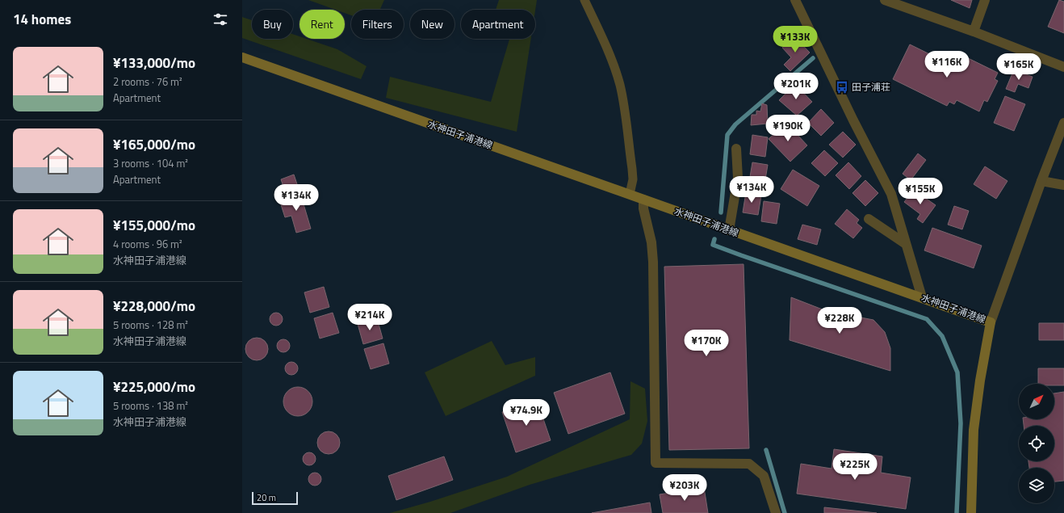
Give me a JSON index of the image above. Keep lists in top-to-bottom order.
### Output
{
  "streets": {
    "main road": ["水神田子浦港線"]
  },
  "places": {
    "bus stop": ["田子浦荘"]
  },
  "scale_bar": "20 m",
  "north": "top right",
  "page": {
    "heading": "14 homes",
    "chip": [
      "Buy",
      "Rent",
      "Filters",
      "New",
      "Apartment"
    ],
    "price": [
      "¥133K",
      "¥116K",
      "¥165K",
      "¥201K",
      "¥190K",
      "¥134K",
      "¥155K",
      "¥134K",
      "¥214K",
      "¥228K",
      "¥170K",
      "¥74.9K",
      "¥225K",
      "¥203K"
    ],
    "list": [
      {
        "name": "¥133,000/mo",
        "note": "2 rooms · 76 m² · Apartment"
      },
      {
        "name": "¥165,000/mo",
        "note": "3 rooms · 104 m² · Apartment"
      },
      {
        "name": "¥155,000/mo",
        "note": "4 rooms · 96 m² · 水神田子浦港線"
      },
      {
        "name": "¥228,000/mo",
        "note": "5 rooms · 128 m² · 水神田子浦港線"
      },
      {
        "name": "¥225,000/mo",
        "note": "5 rooms · 138 m² · 水神田子浦港線"
      }
    ],
    "scale": "20 m"
  }
}
